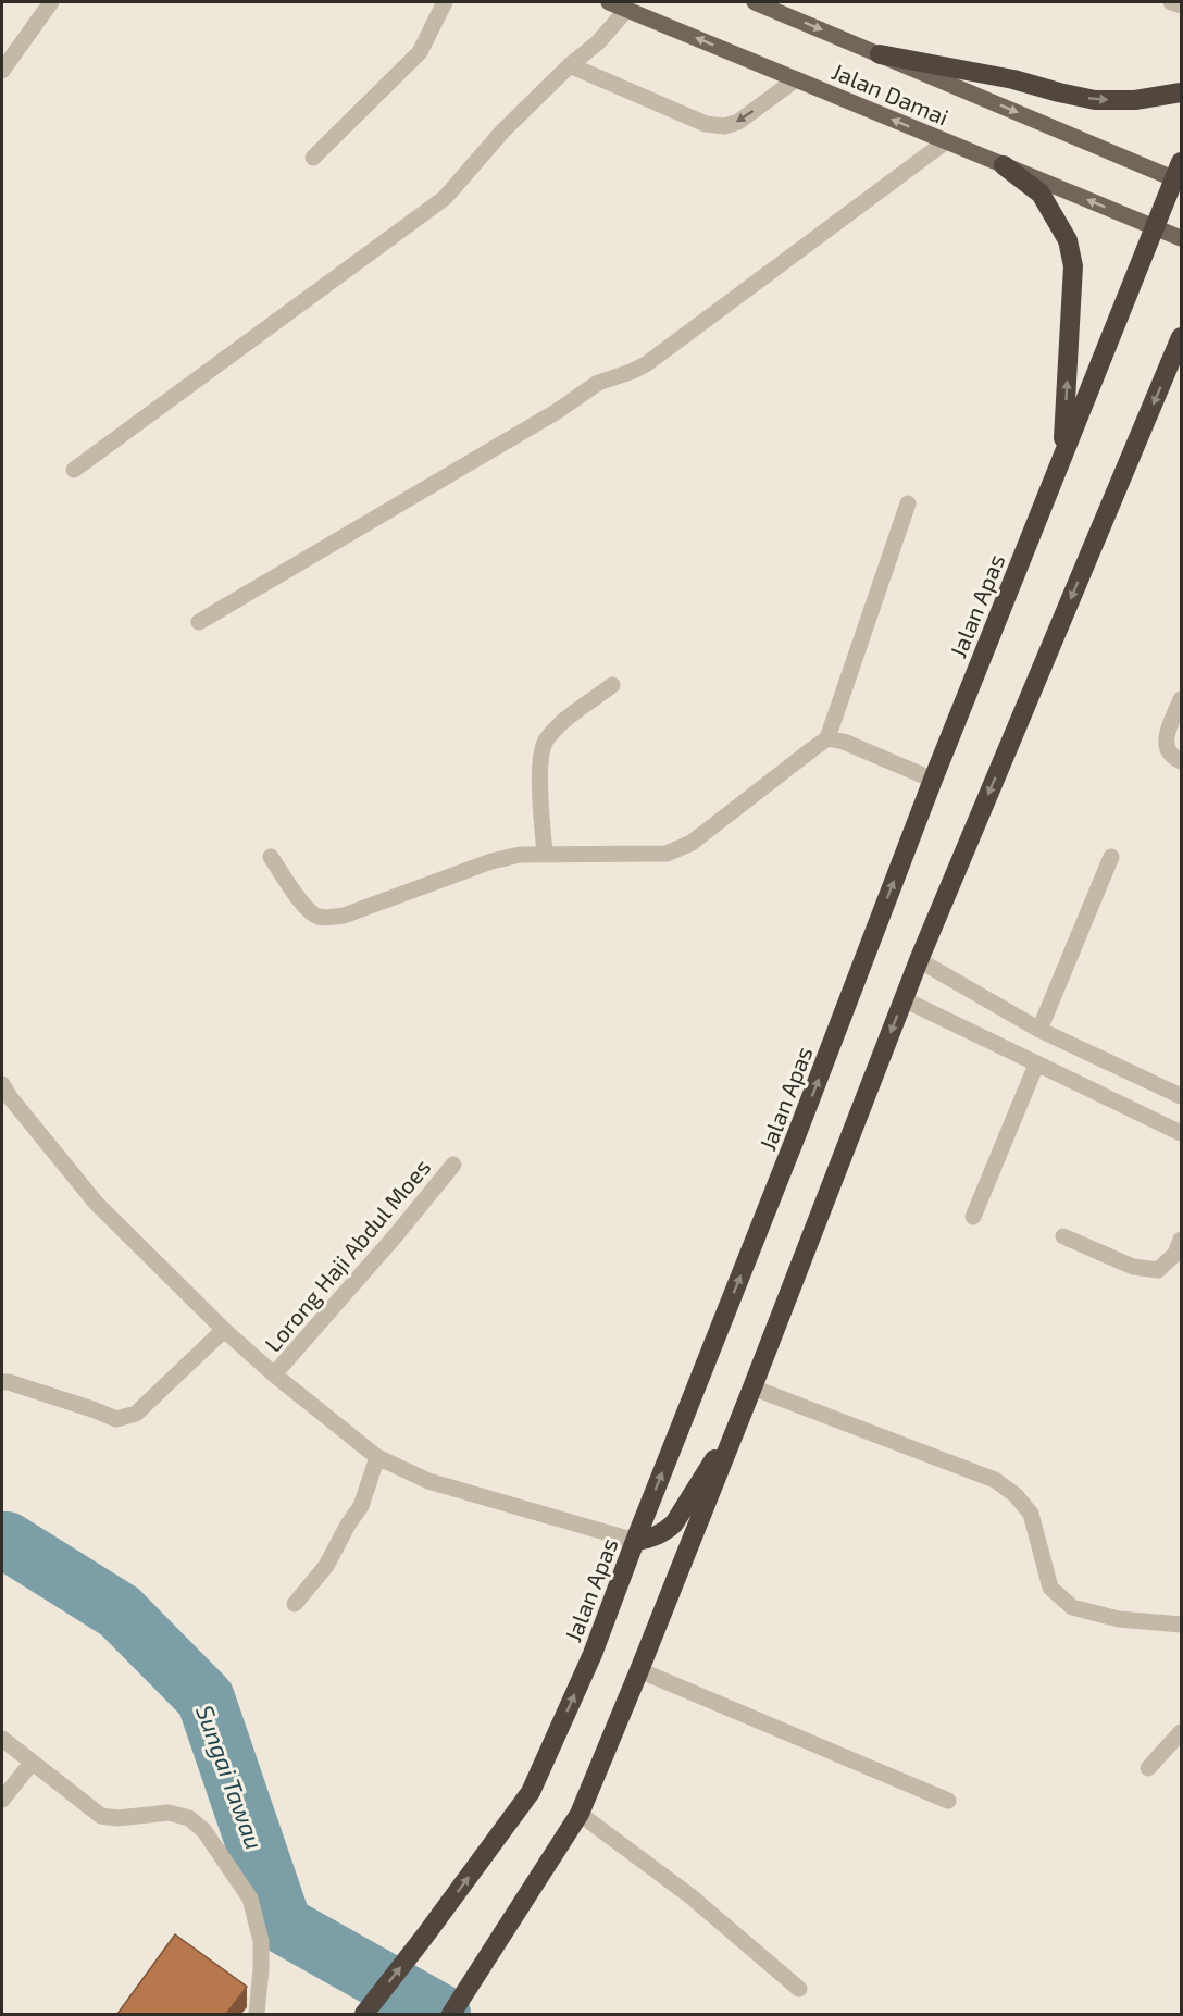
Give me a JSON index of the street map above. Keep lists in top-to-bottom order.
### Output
{
  "streets": {
    "highway": ["Jalan Apas"],
    "main road": ["Jalan Damai"],
    "street": ["Lorong Haji Abdul Moes"]
  },
  "crossings": [
    ["Jalan Damai", "Jalan Apas"]
  ],
  "water": ["Sungai Tawau"]
}
